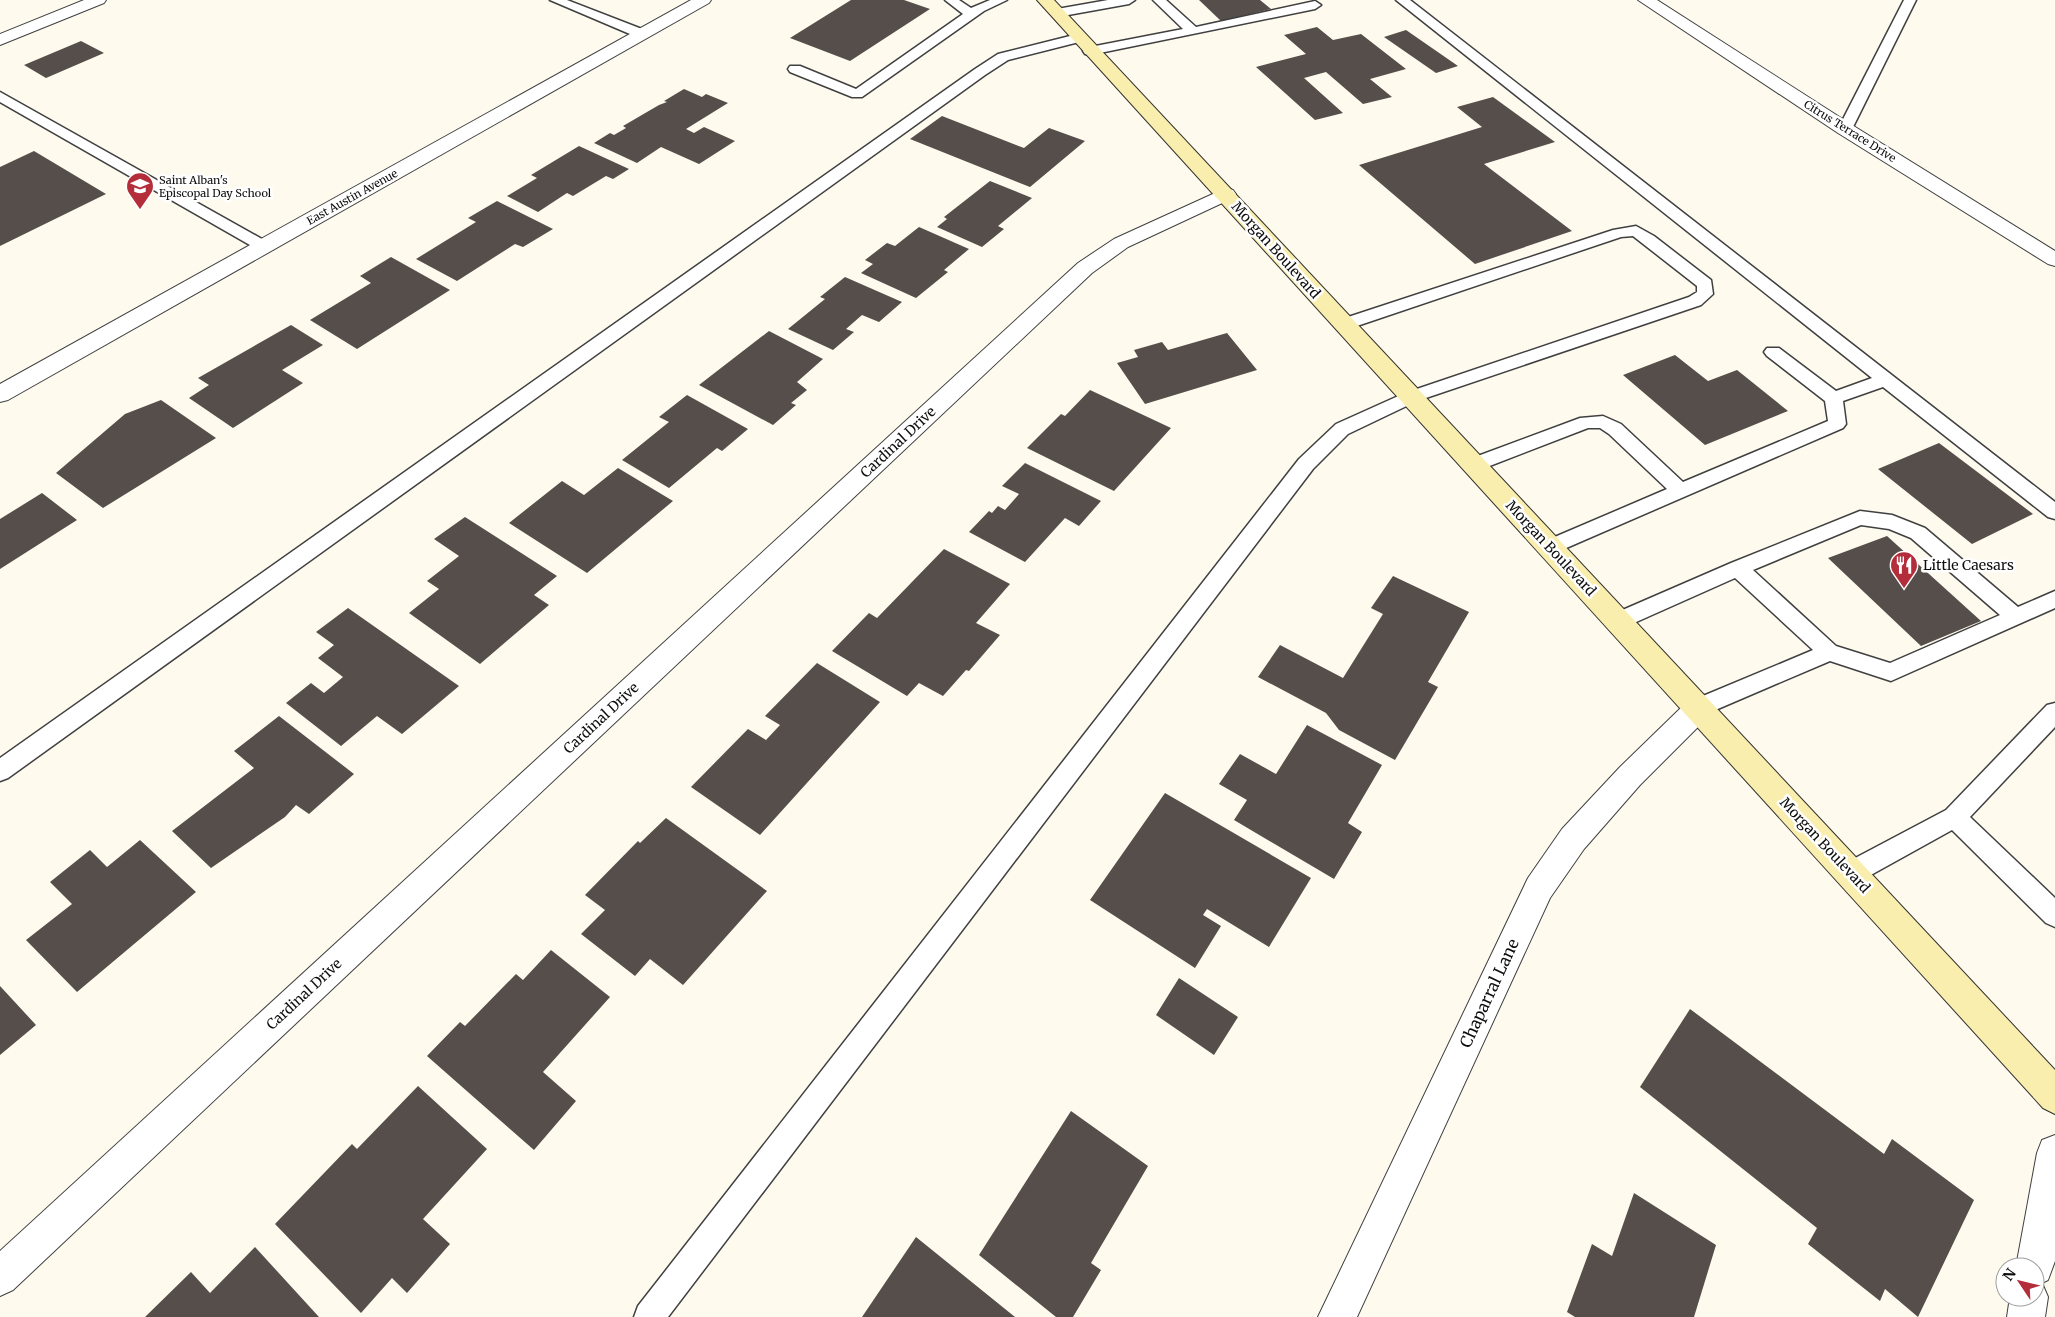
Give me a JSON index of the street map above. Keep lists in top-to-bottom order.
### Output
{
  "streets": {
    "main road": ["Morgan Boulevard"],
    "street": [
      "Citrus Terrace Drive",
      "East Austin Avenue",
      "Cardinal Drive",
      "Chaparral Lane"
    ]
  },
  "crossings": [
    ["Morgan Boulevard", "Cardinal Drive"],
    ["Morgan Boulevard", "Chaparral Lane"]
  ],
  "places": {
    "school or university": ["Saint Alban's Episcopal Day School"],
    "restaurant": ["Little Caesars"]
  },
  "north": "top left"
}
